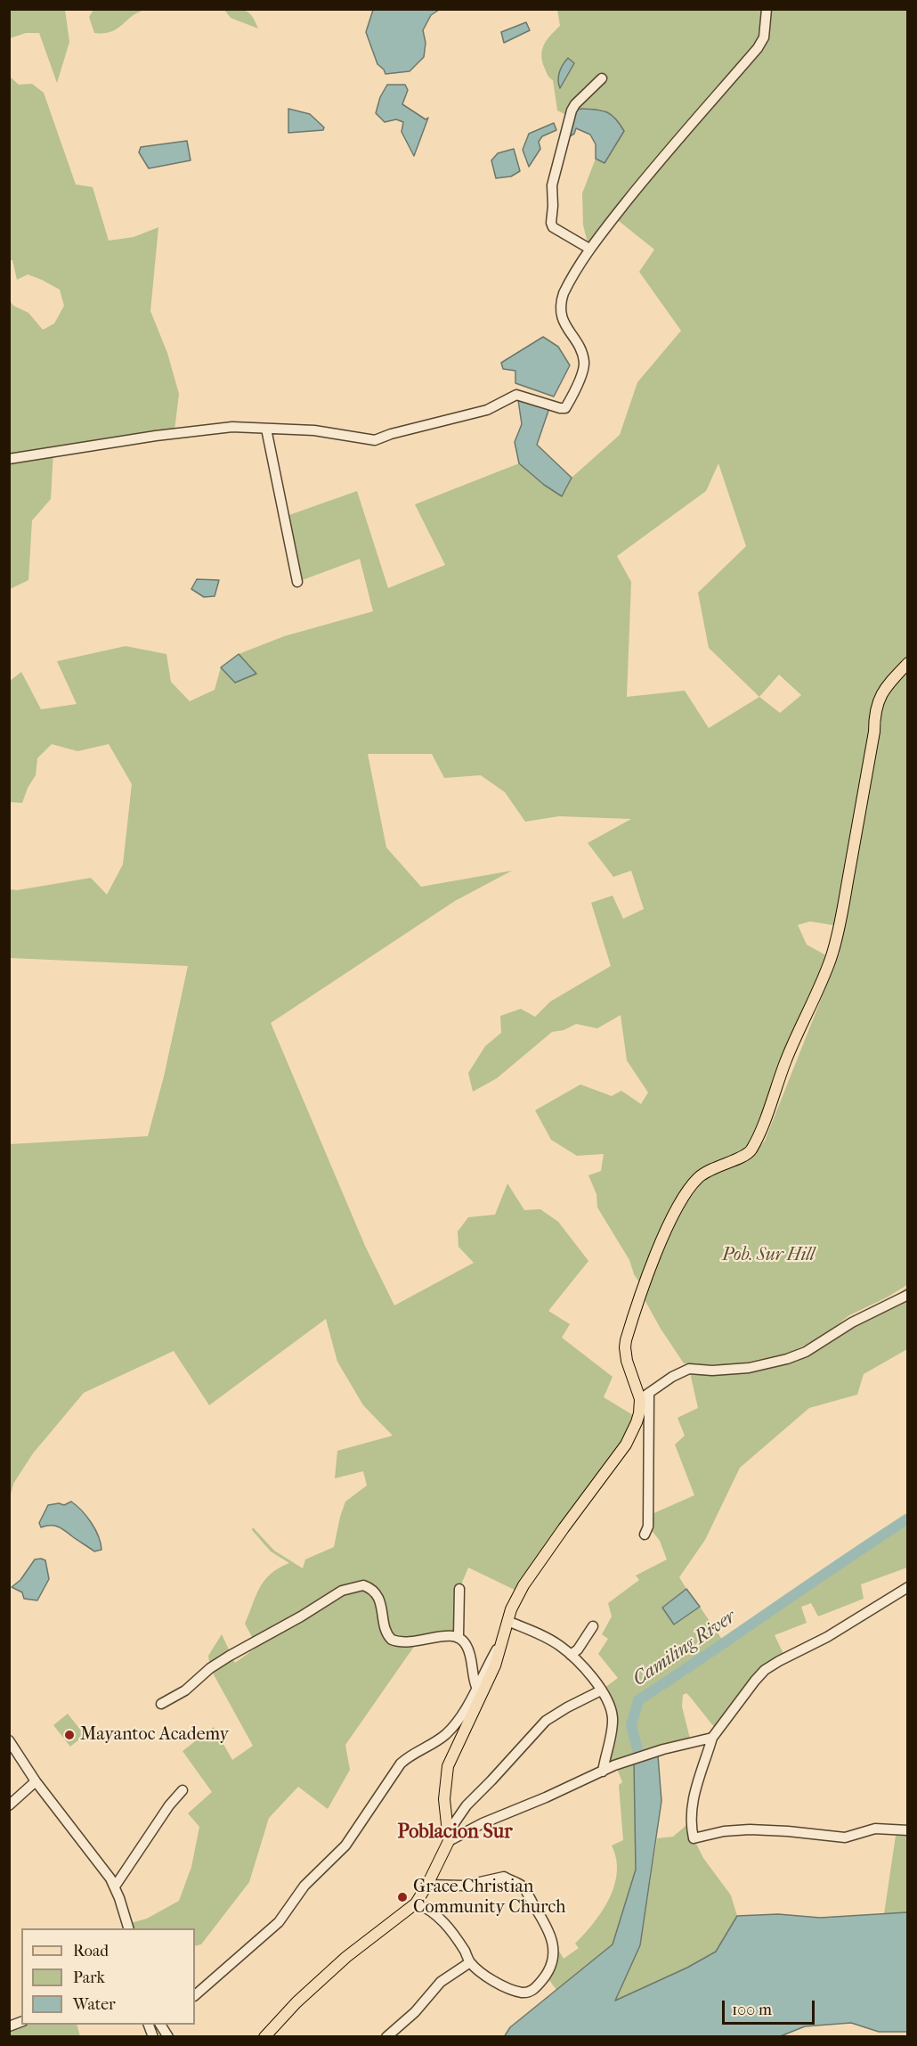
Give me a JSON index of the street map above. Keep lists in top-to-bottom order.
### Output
{
  "districts": ["Poblacion Sur"],
  "water": ["Camiling River"],
  "parks": ["Pob. Sur Hill"],
  "places": ["Mayantoc Academy", "Grace Christian Community Church"],
  "legend": ["Road", "Park", "Water"],
  "scale_bar": "100 m"
}
